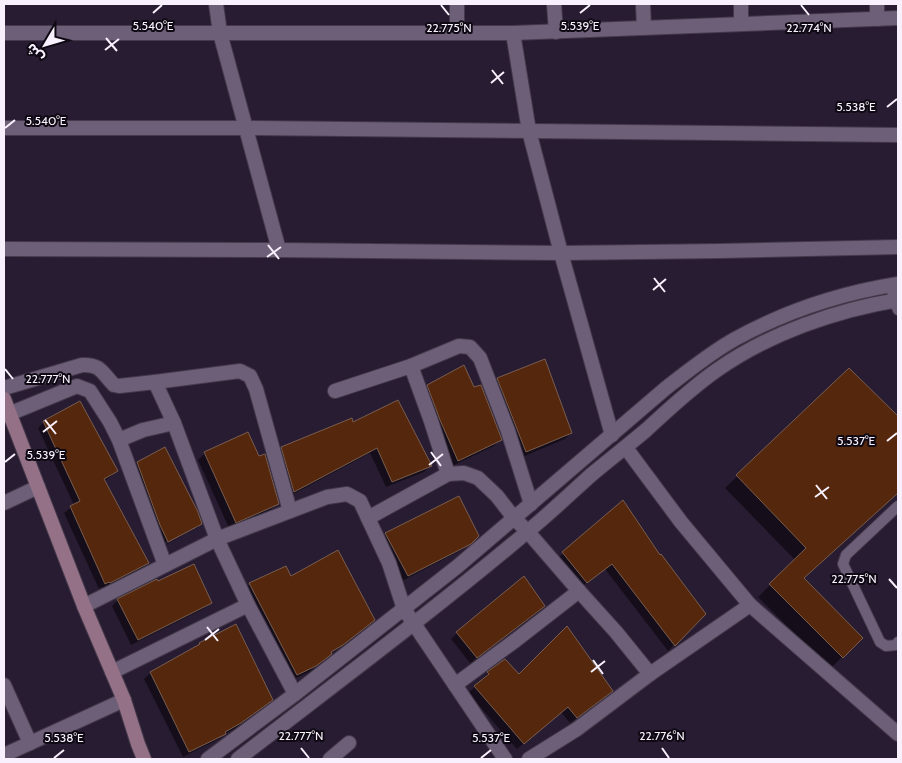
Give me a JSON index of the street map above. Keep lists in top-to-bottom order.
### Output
{
  "north": "bottom left",
  "coordinates": [
    "5.540°E",
    "5.539°E",
    "22.775°N",
    "22.774°N",
    "5.538°E",
    "22.777°N",
    "5.537°E",
    "22.776°N"
  ]
}
